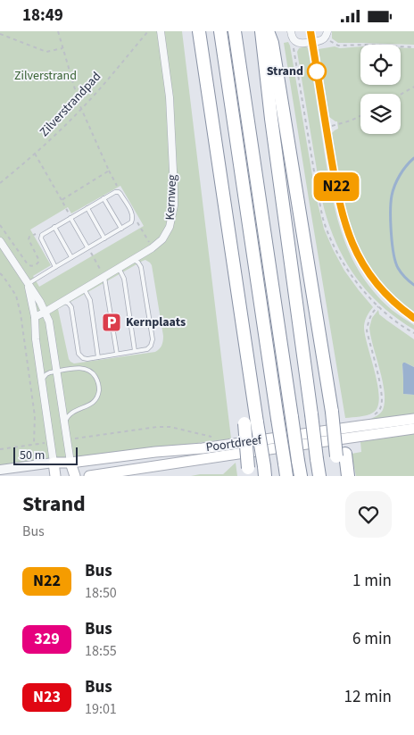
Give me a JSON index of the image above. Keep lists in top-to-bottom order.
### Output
{
  "streets": {
    "main road": ["Poortdreef"],
    "street": ["Kernweg"],
    "path": ["Zilverstrandpad"]
  },
  "parks": ["Zilverstrand"],
  "places": {
    "other": ["Strand"],
    "parking": ["Kernplaats"]
  },
  "lines": ["bus line N22"],
  "scale_bar": "50 m",
  "page": {
    "status": "18:49",
    "on_map": "N22",
    "scale": "50 m",
    "heading": ["Strand", "Bus"],
    "list": [
      {
        "mark": "N22",
        "name": "Bus",
        "note": "18:50",
        "value": "1 min"
      },
      {
        "mark": "329",
        "name": "Bus",
        "note": "18:55",
        "value": "6 min"
      },
      {
        "mark": "N23",
        "name": "Bus",
        "note": "19:01",
        "value": "12 min"
      }
    ]
  }
}
